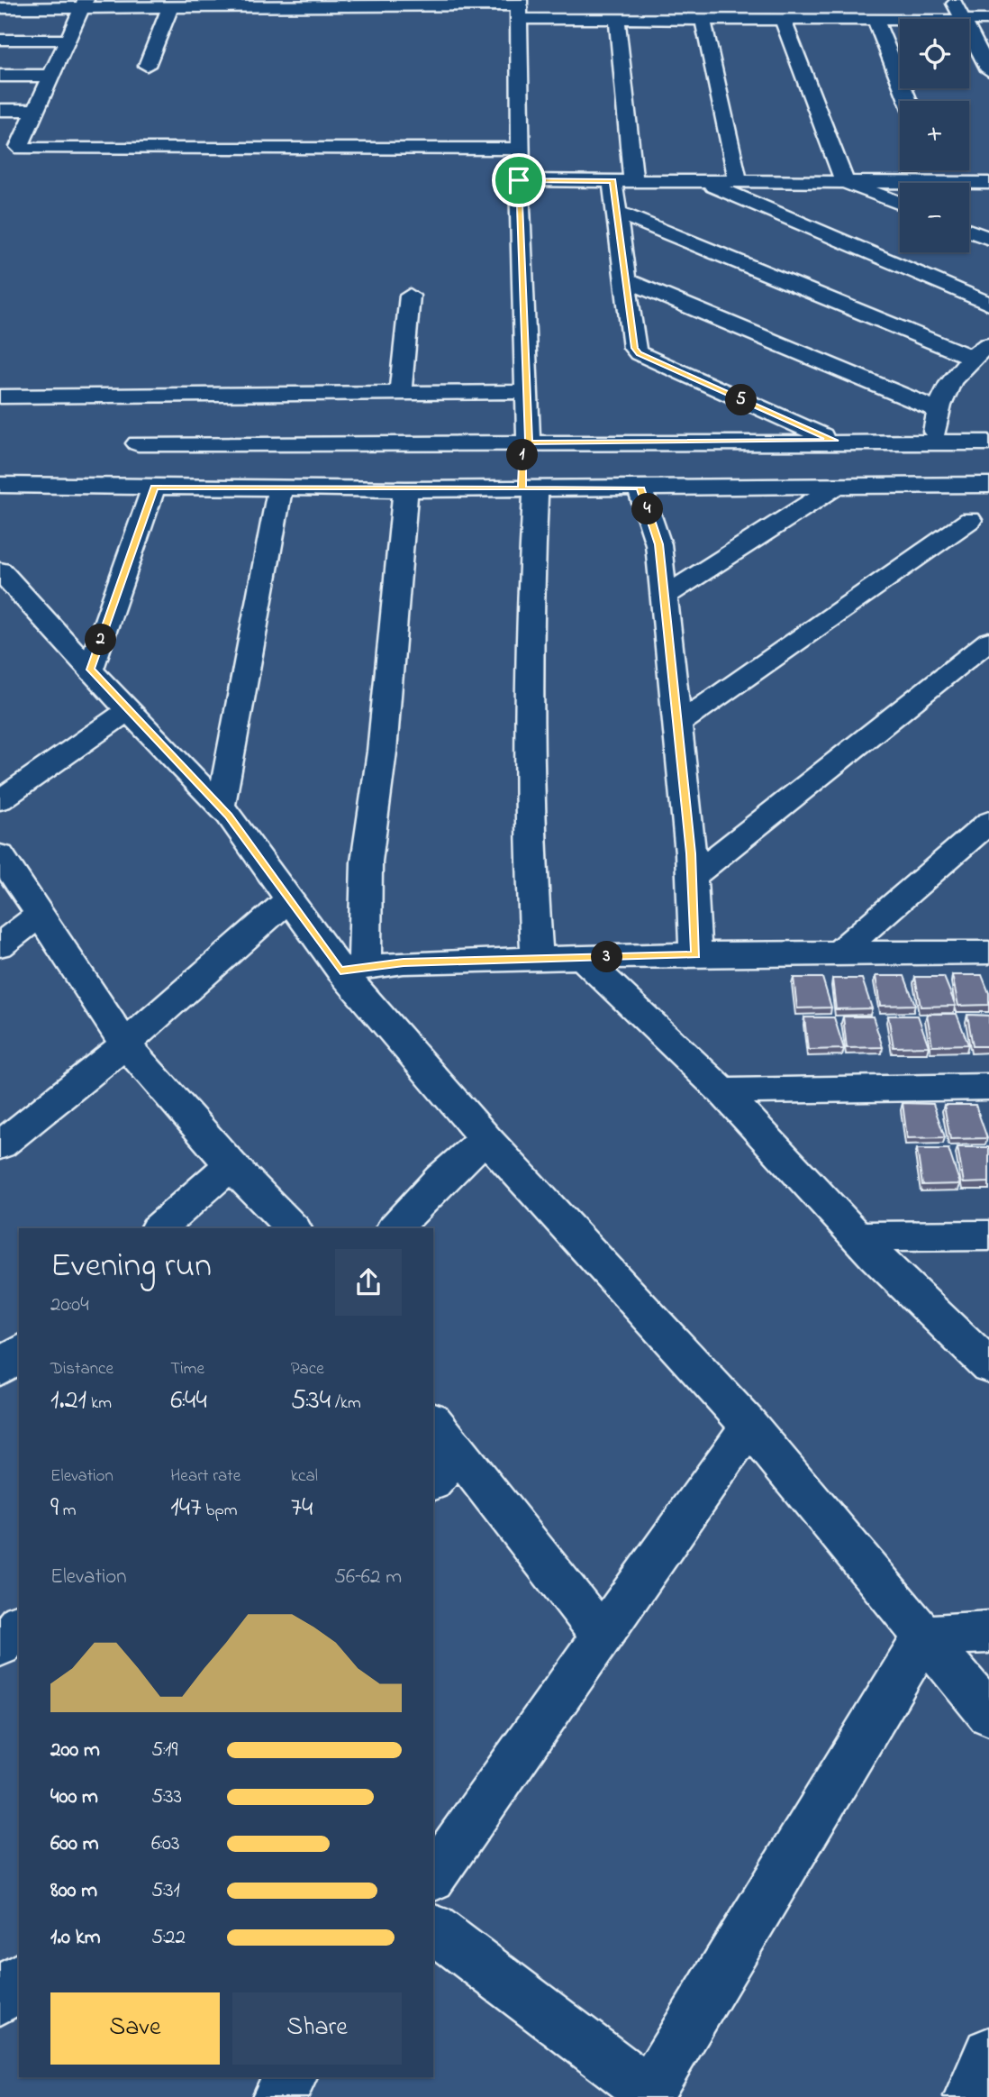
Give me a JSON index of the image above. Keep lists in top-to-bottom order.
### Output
{
  "page": {
    "map_buttons": ["+", "−"],
    "pins": [
      "5",
      "1",
      "4",
      "2",
      "3"
    ],
    "heading": ["Evening run", "20:04"],
    "stats": [
      ["Distance", "1.21 km"],
      ["Time", "6:44"],
      ["Pace", "5:34 /km"],
      ["Elevation", "9 m"],
      ["Heart rate", "147 bpm"],
      ["kcal", "74"]
    ],
    "chart": ["Elevation", "56–62 m"],
    "list": [
      {
        "name": "200 m",
        "note": "5:19"
      },
      {
        "name": "400 m",
        "note": "5:33"
      },
      {
        "name": "600 m",
        "note": "6:03"
      },
      {
        "name": "800 m",
        "note": "5:31"
      },
      {
        "name": "1.0 km",
        "note": "5:22"
      }
    ],
    "buttons": ["Save", "Share"]
  }
}
